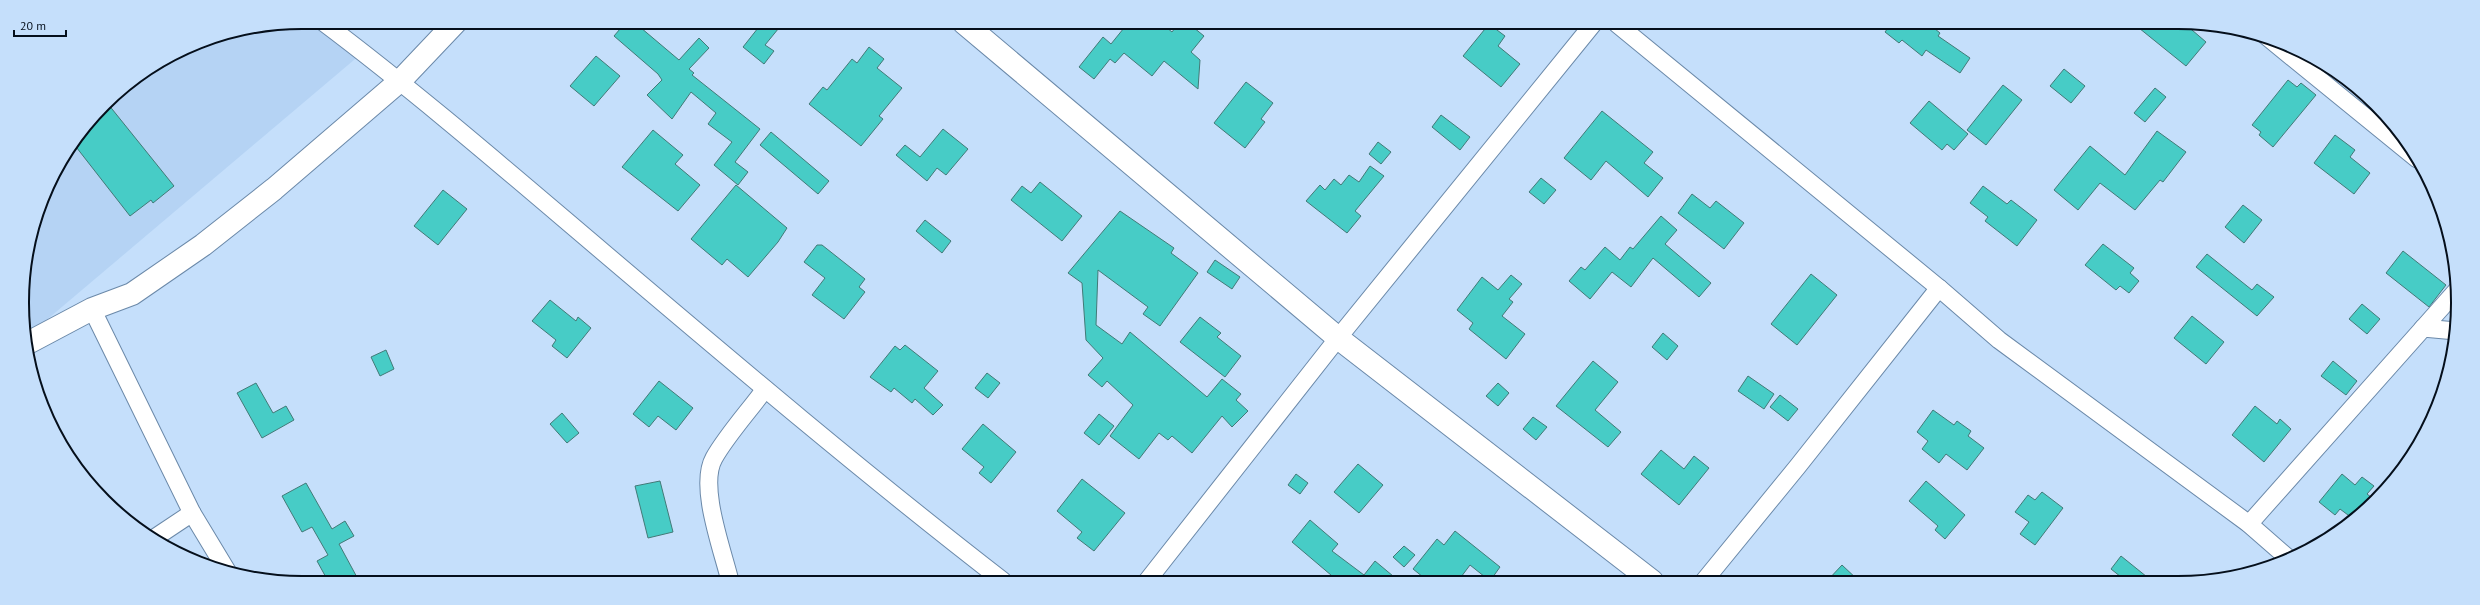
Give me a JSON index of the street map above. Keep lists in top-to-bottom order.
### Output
{
  "scale_bar": "20 m"
}
